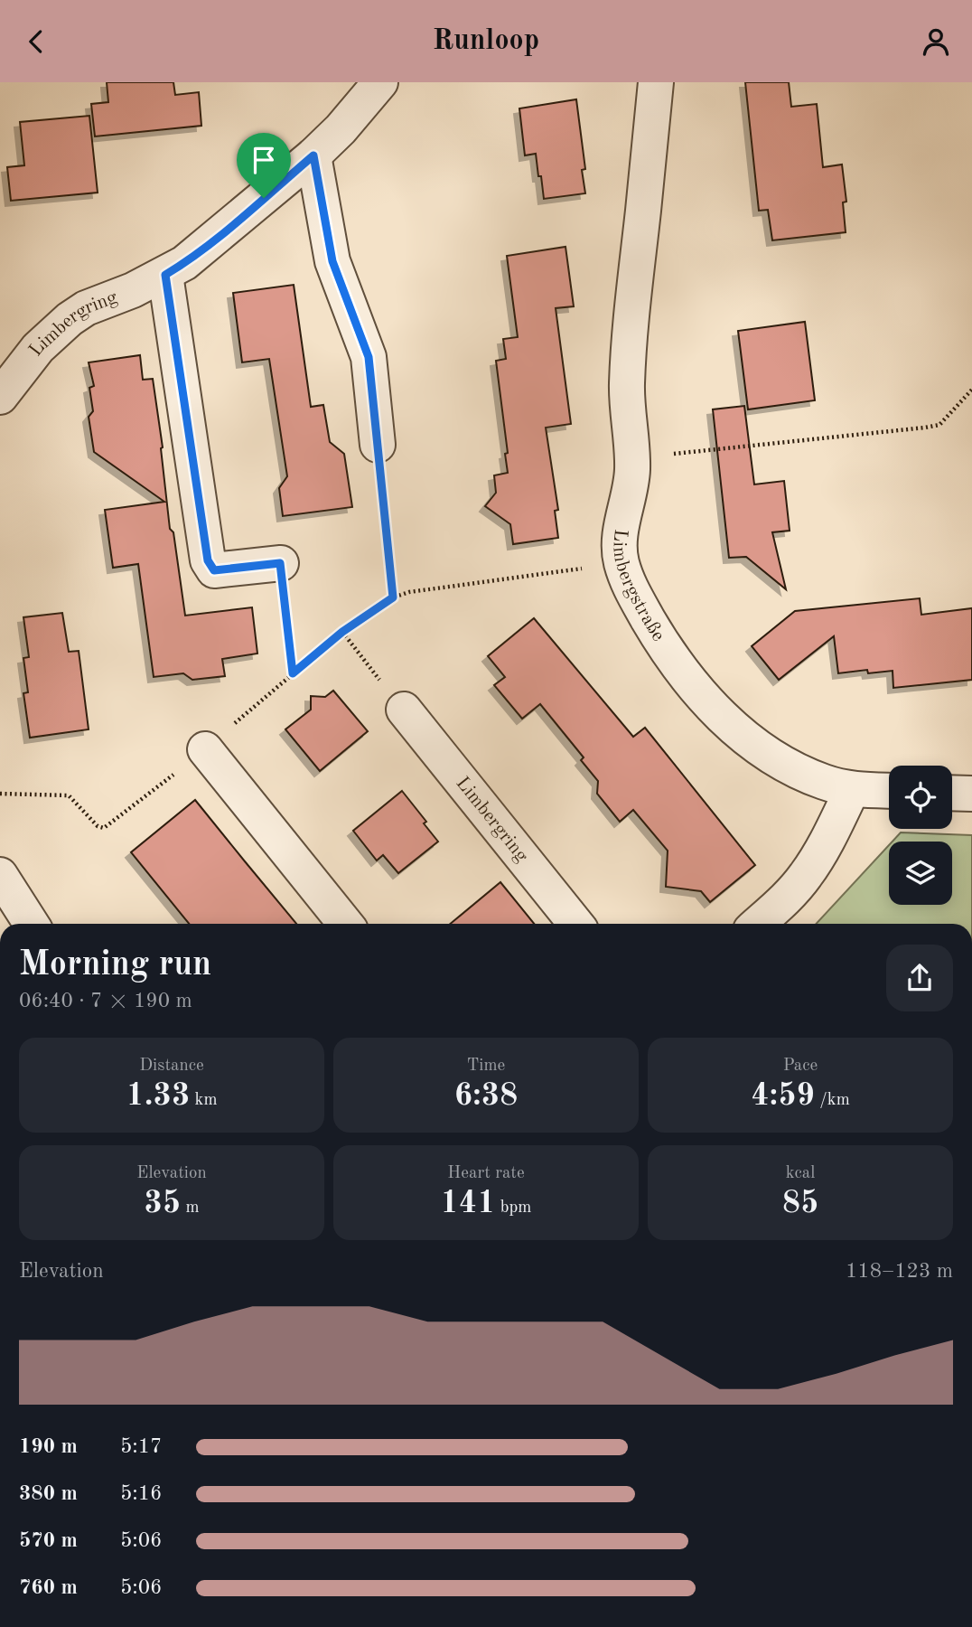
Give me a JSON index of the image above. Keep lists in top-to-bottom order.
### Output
{
  "streets": {
    "street": ["Limbergring", "Limbergstraße"]
  },
  "page": {
    "header": "Runloop",
    "heading": ["Morning run", "06:40 · 7 × 190 m"],
    "stats": [
      ["Distance", "1.33 km"],
      ["Time", "6:38"],
      ["Pace", "4:59 /km"],
      ["Elevation", "35 m"],
      ["Heart rate", "141 bpm"],
      ["kcal", "85"]
    ],
    "chart": ["Elevation", "118–123 m"],
    "list": [
      {
        "name": "190 m",
        "note": "5:17"
      },
      {
        "name": "380 m",
        "note": "5:16"
      },
      {
        "name": "570 m",
        "note": "5:06"
      },
      {
        "name": "760 m",
        "note": "5:06"
      }
    ]
  }
}
